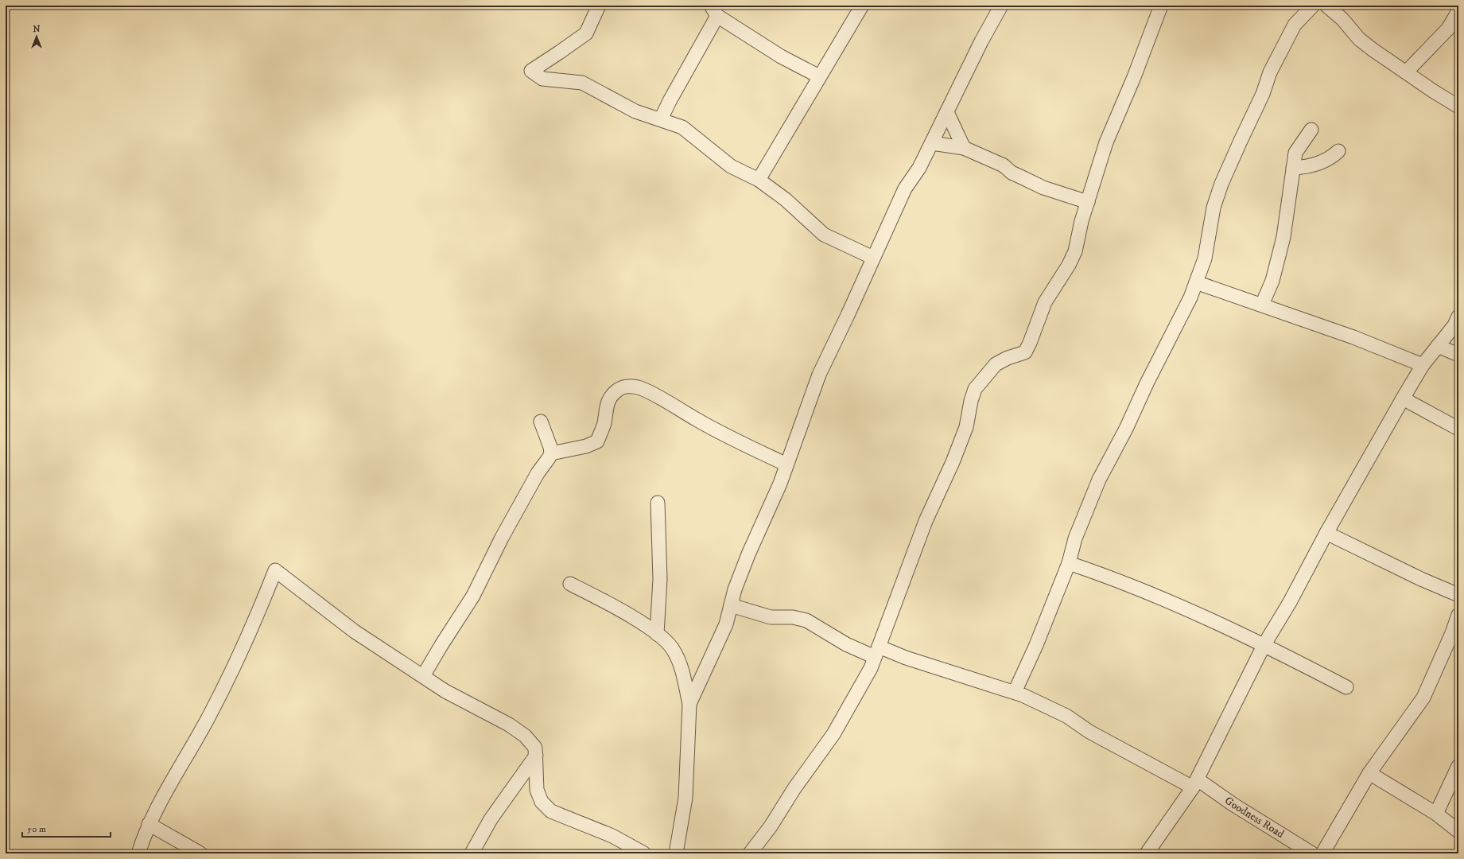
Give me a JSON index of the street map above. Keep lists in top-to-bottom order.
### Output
{
  "streets": {
    "street": ["Goodness Road"]
  },
  "scale_bar": "50 m",
  "north": "top"
}
